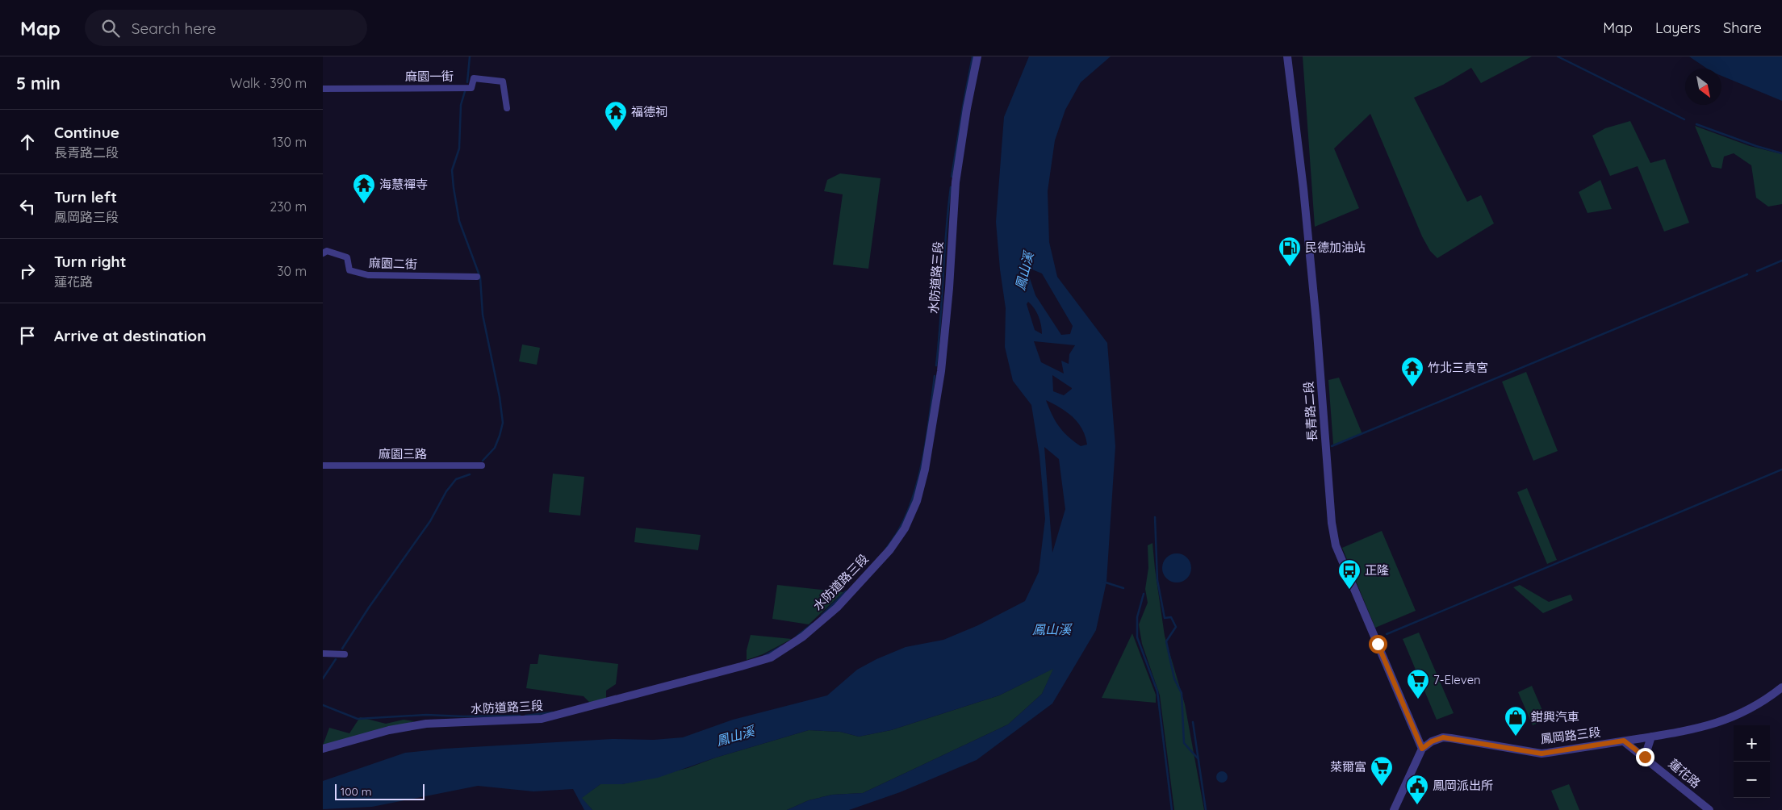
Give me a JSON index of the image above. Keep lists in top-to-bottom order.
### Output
{
  "streets": {
    "street": [
      "麻園一街",
      "麻園二街",
      "水防道路三段",
      "長青路二段",
      "麻園三路",
      "鳳岡路三段",
      "蓮花路"
    ]
  },
  "crossings": [
    ["長青路二段", "鳳岡路三段"],
    ["鳳岡路三段", "蓮花路"]
  ],
  "water": ["鳳山溪"],
  "places": {
    "temple": ["福德祠", "海慧禪寺", "竹北三真宮"],
    "fuel station": ["民德加油站"],
    "bus stop": ["正隆"],
    "supermarket": ["7-Eleven", "萊爾富"],
    "shop": ["鉗興汽車"],
    "public building": ["鳳岡派出所"]
  },
  "scale_bar": "100 m",
  "north": "bottom right",
  "page": {
    "header": "Map",
    "search": "Search here",
    "nav": ["Map", "Layers", "Share"],
    "heading": ["5 min", "Walk · 390 m"],
    "list": [
      ["Continue", "長青路二段", "130 m"],
      ["Turn left", "鳳岡路三段", "230 m"],
      ["Turn right", "蓮花路", "30 m"],
      "Arrive at destination"
    ],
    "map_buttons": ["+", "−"],
    "scale": "100 m"
  }
}
